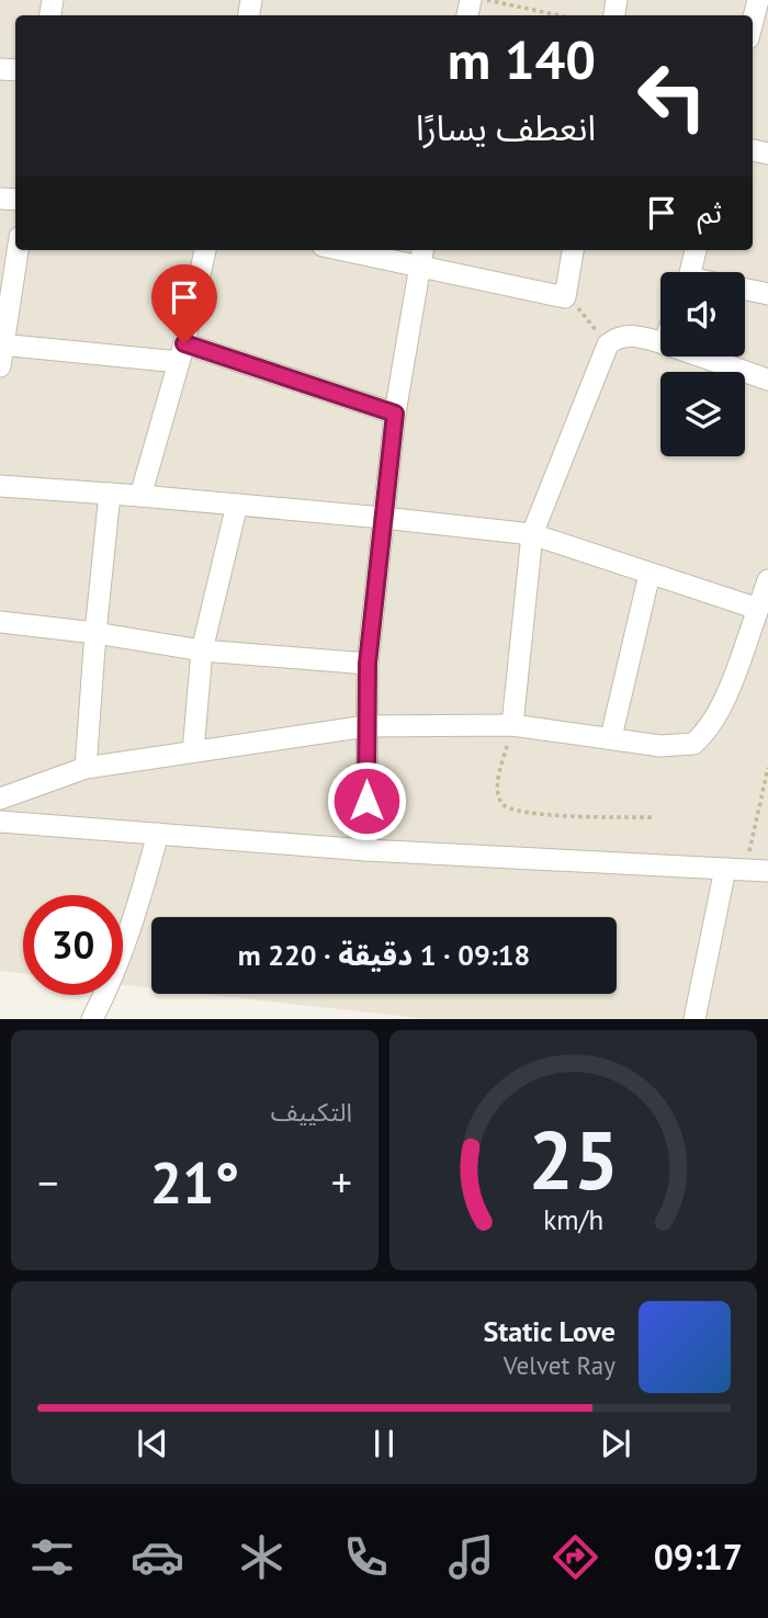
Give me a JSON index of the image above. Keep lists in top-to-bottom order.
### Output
{
  "page": {
    "turn": ["140 m", "انعطف يسارًا"],
    "then": "ثم",
    "limit": "30",
    "trip": "09:18 · 1 دقيقة · 220 m",
    "tile": "التكييف",
    "heat": ["−", "21°", "+"],
    "song": ["Static Love", "Velvet Ray"],
    "tabs": "09:17",
    "gauge": ["25", "km/h"]
  }
}
